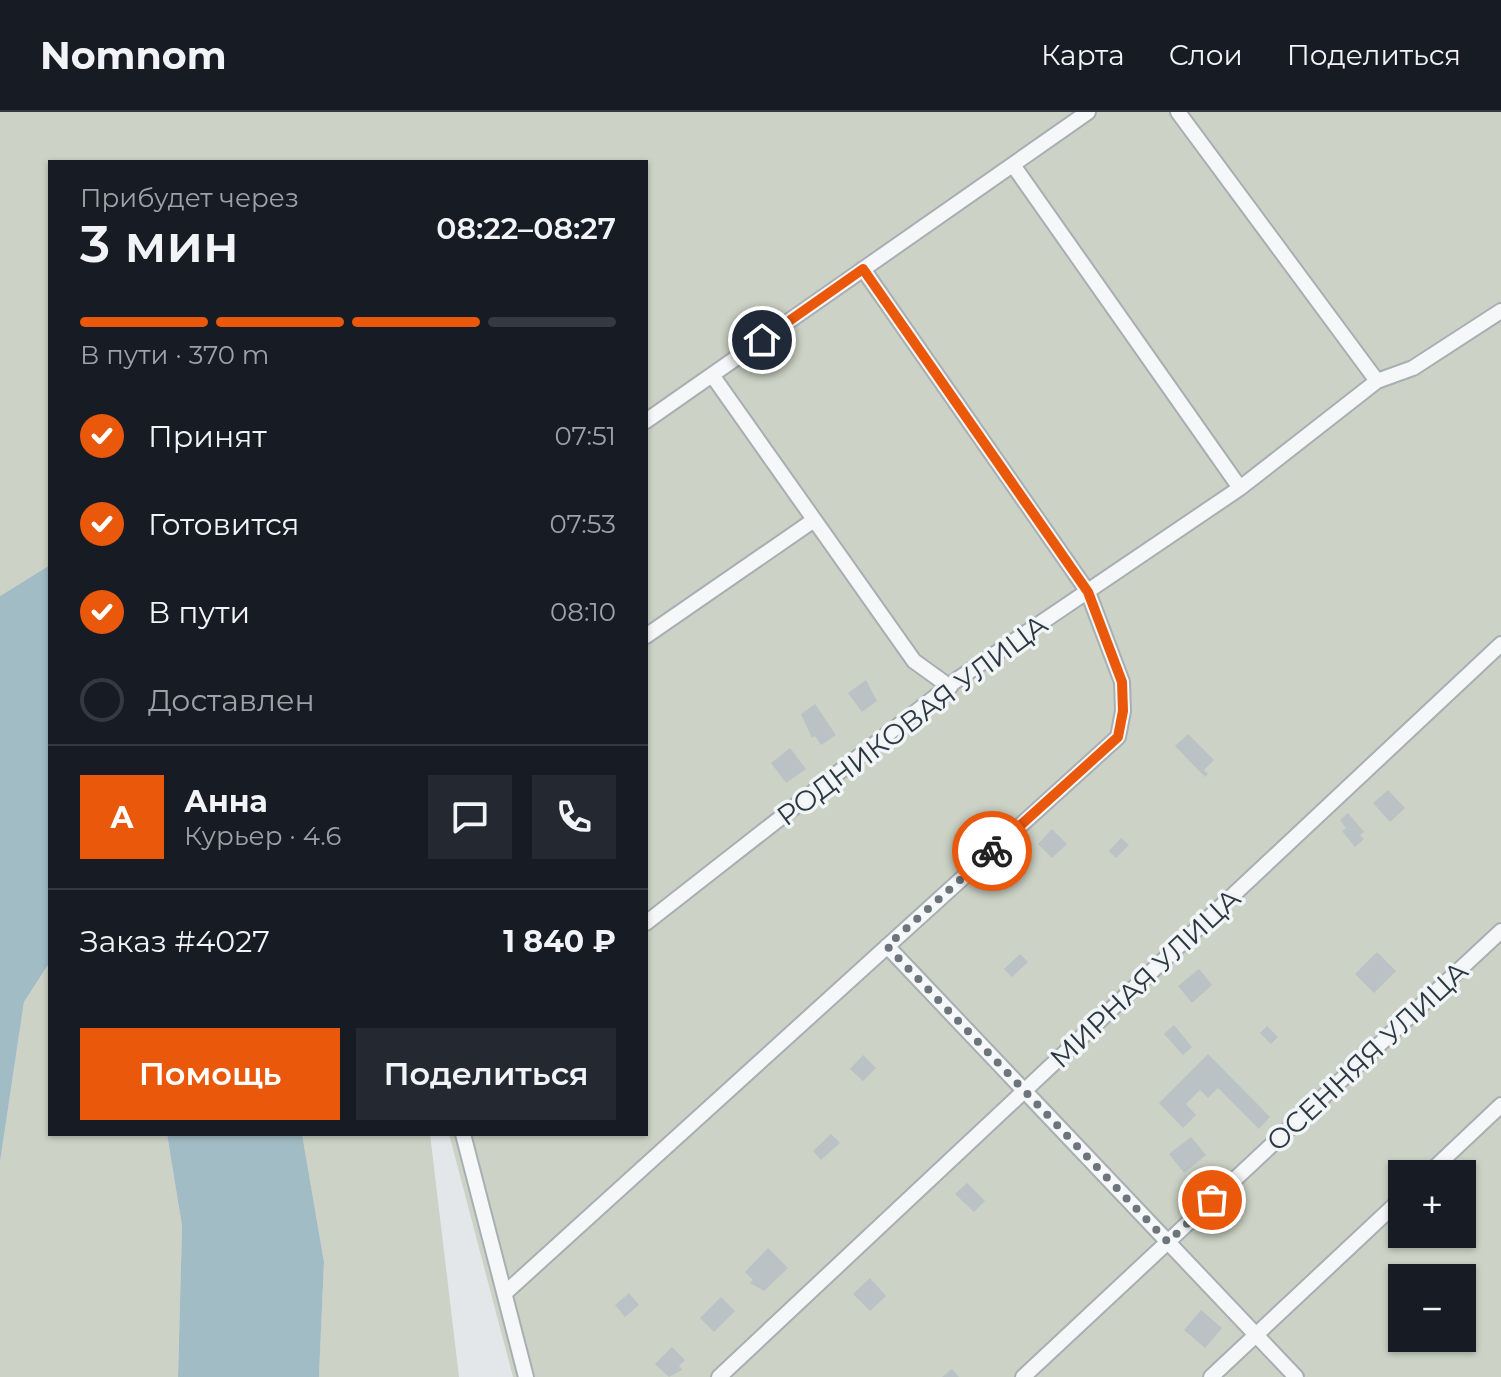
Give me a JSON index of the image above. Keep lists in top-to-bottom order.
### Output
{
  "streets": {
    "street": ["РОДНИКОВАЯ УЛИЦА", "МИРНАЯ УЛИЦА", "ОСЕННЯЯ УЛИЦА"]
  },
  "page": {
    "header": "Nomnom",
    "nav": ["Карта", "Слои", "Поделиться"],
    "heading": ["3 мин", "Прибудет через", "08:22–08:27"],
    "panel": [
      "Анна",
      "Курьер · 4.6",
      "Заказ #4027",
      "1 840 ₽"
    ],
    "bar": "В пути · 370 m",
    "list": [
      ["Принят", "07:51"],
      ["Готовится", "07:53"],
      ["В пути", "08:10"],
      "Доставлен"
    ],
    "round": "А",
    "buttons": ["Помощь", "Поделиться"],
    "map_buttons": ["+", "−"]
  }
}
